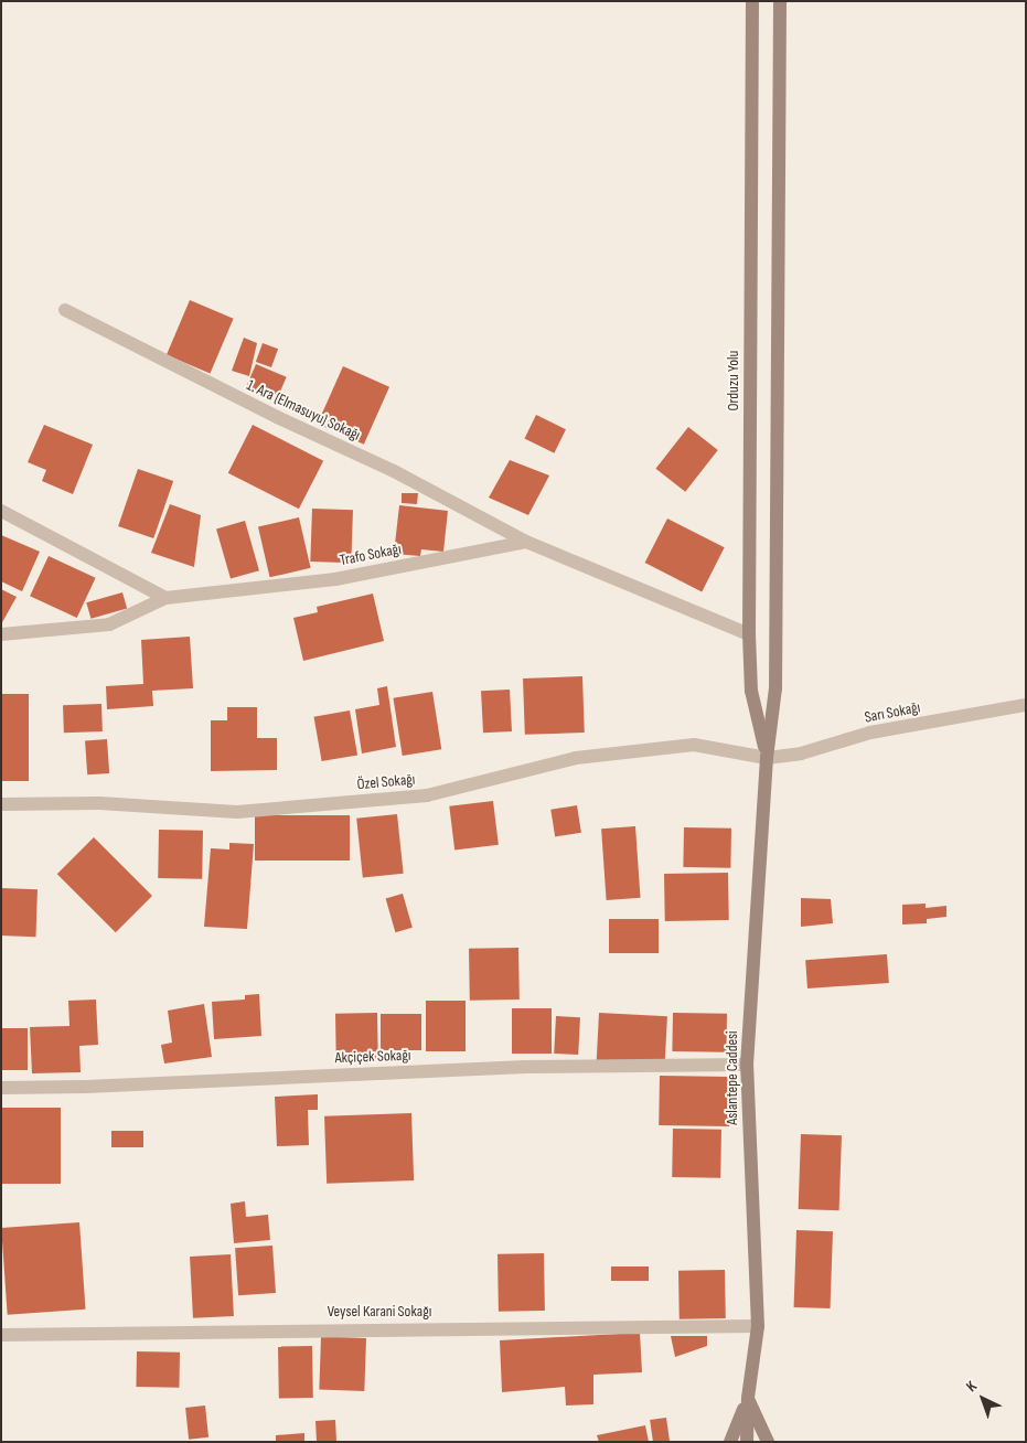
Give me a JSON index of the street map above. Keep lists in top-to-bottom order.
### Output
{
  "streets": {
    "street": [
      "Orduzu Yolu",
      "1. Ara (Elmasuyu) Sokağı",
      "Trafo Sokağı",
      "Sarı Sokağı",
      "Özel Sokağı",
      "Akçiçek Sokağı",
      "Aslantepe Caddesi",
      "Veysel Karani Sokağı"
    ]
  },
  "crossings": [
    ["Orduzu Yolu", "Sarı Sokağı"],
    ["Orduzu Yolu", "Özel Sokağı"],
    ["Orduzu Yolu", "Aslantepe Caddesi"],
    ["1. Ara (Elmasuyu) Sokağı", "Trafo Sokağı"],
    ["Sarı Sokağı", "Özel Sokağı"],
    ["Sarı Sokağı", "Aslantepe Caddesi"],
    ["Özel Sokağı", "Aslantepe Caddesi"],
    ["Akçiçek Sokağı", "Aslantepe Caddesi"],
    ["Aslantepe Caddesi", "Veysel Karani Sokağı"]
  ],
  "north": "top left"
}
